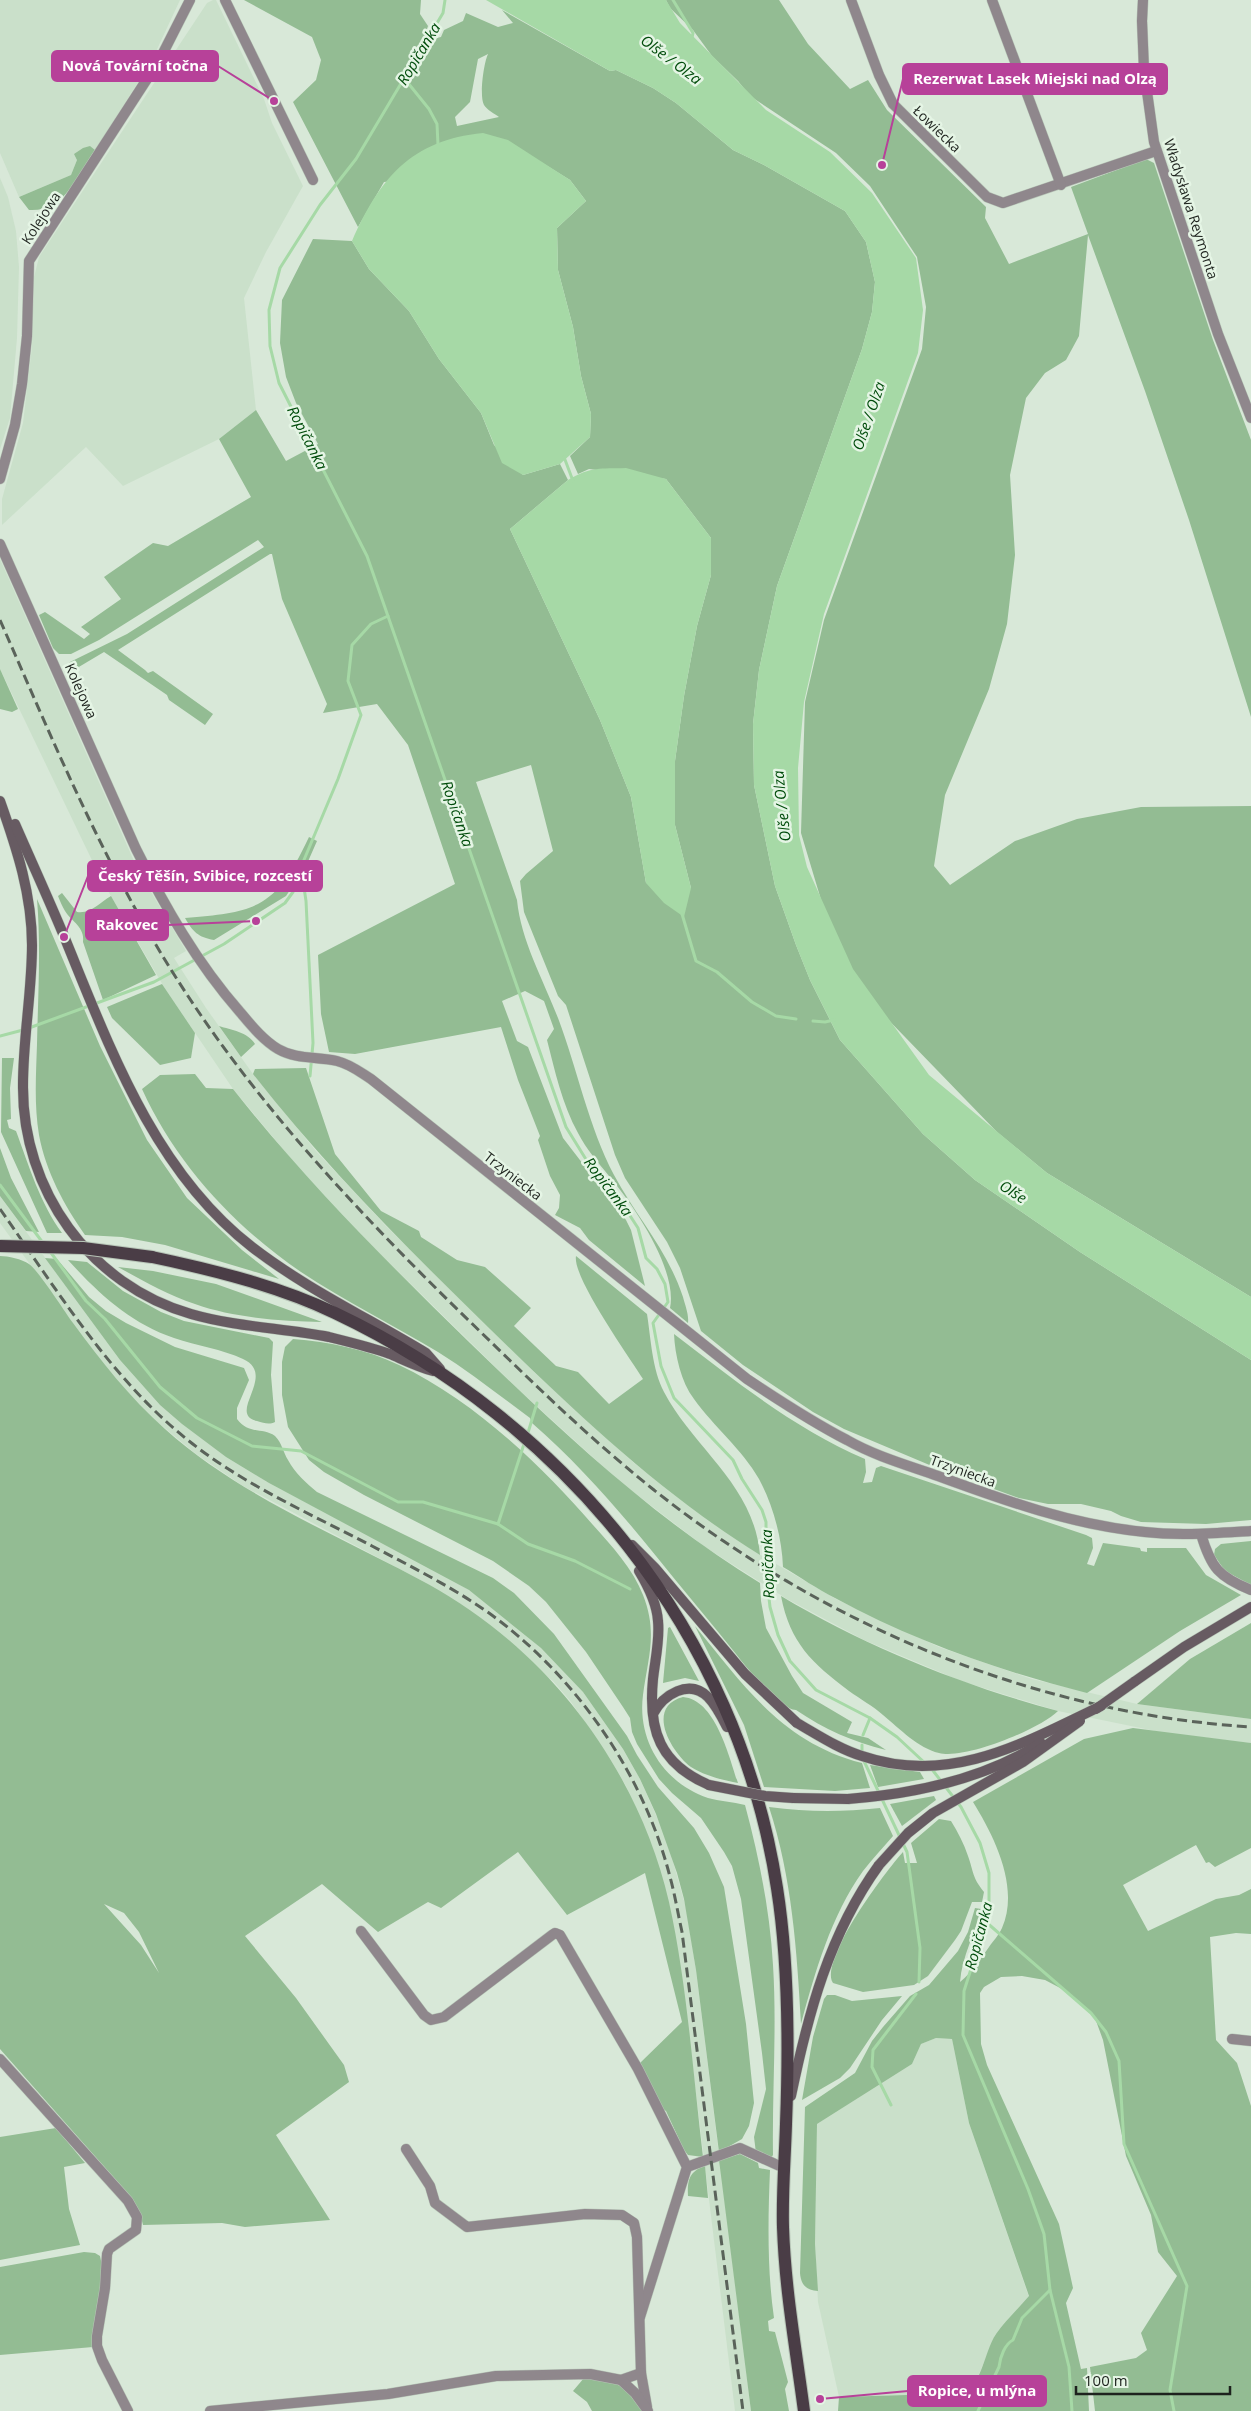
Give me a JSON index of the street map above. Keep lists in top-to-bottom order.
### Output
{
  "streets": {
    "street": [
      "Łowiecka",
      "Władysława Reymonta",
      "Kolejowa",
      "Trzyniecka"
    ]
  },
  "crossings": [
    ["Łowiecka", "Władysława Reymonta"],
    ["Kolejowa", "Trzyniecka"]
  ],
  "water": ["Ropičanka", "Olše / Olza", "Olše"],
  "places": [
    "Nová Tovární točna",
    "Rezerwat Lasek Miejski nad Olzą",
    "Rakovec",
    "Český Těšín, Svibice, rozcestí",
    "Ropice, u mlýna"
  ],
  "scale_bar": "100 m"
}
